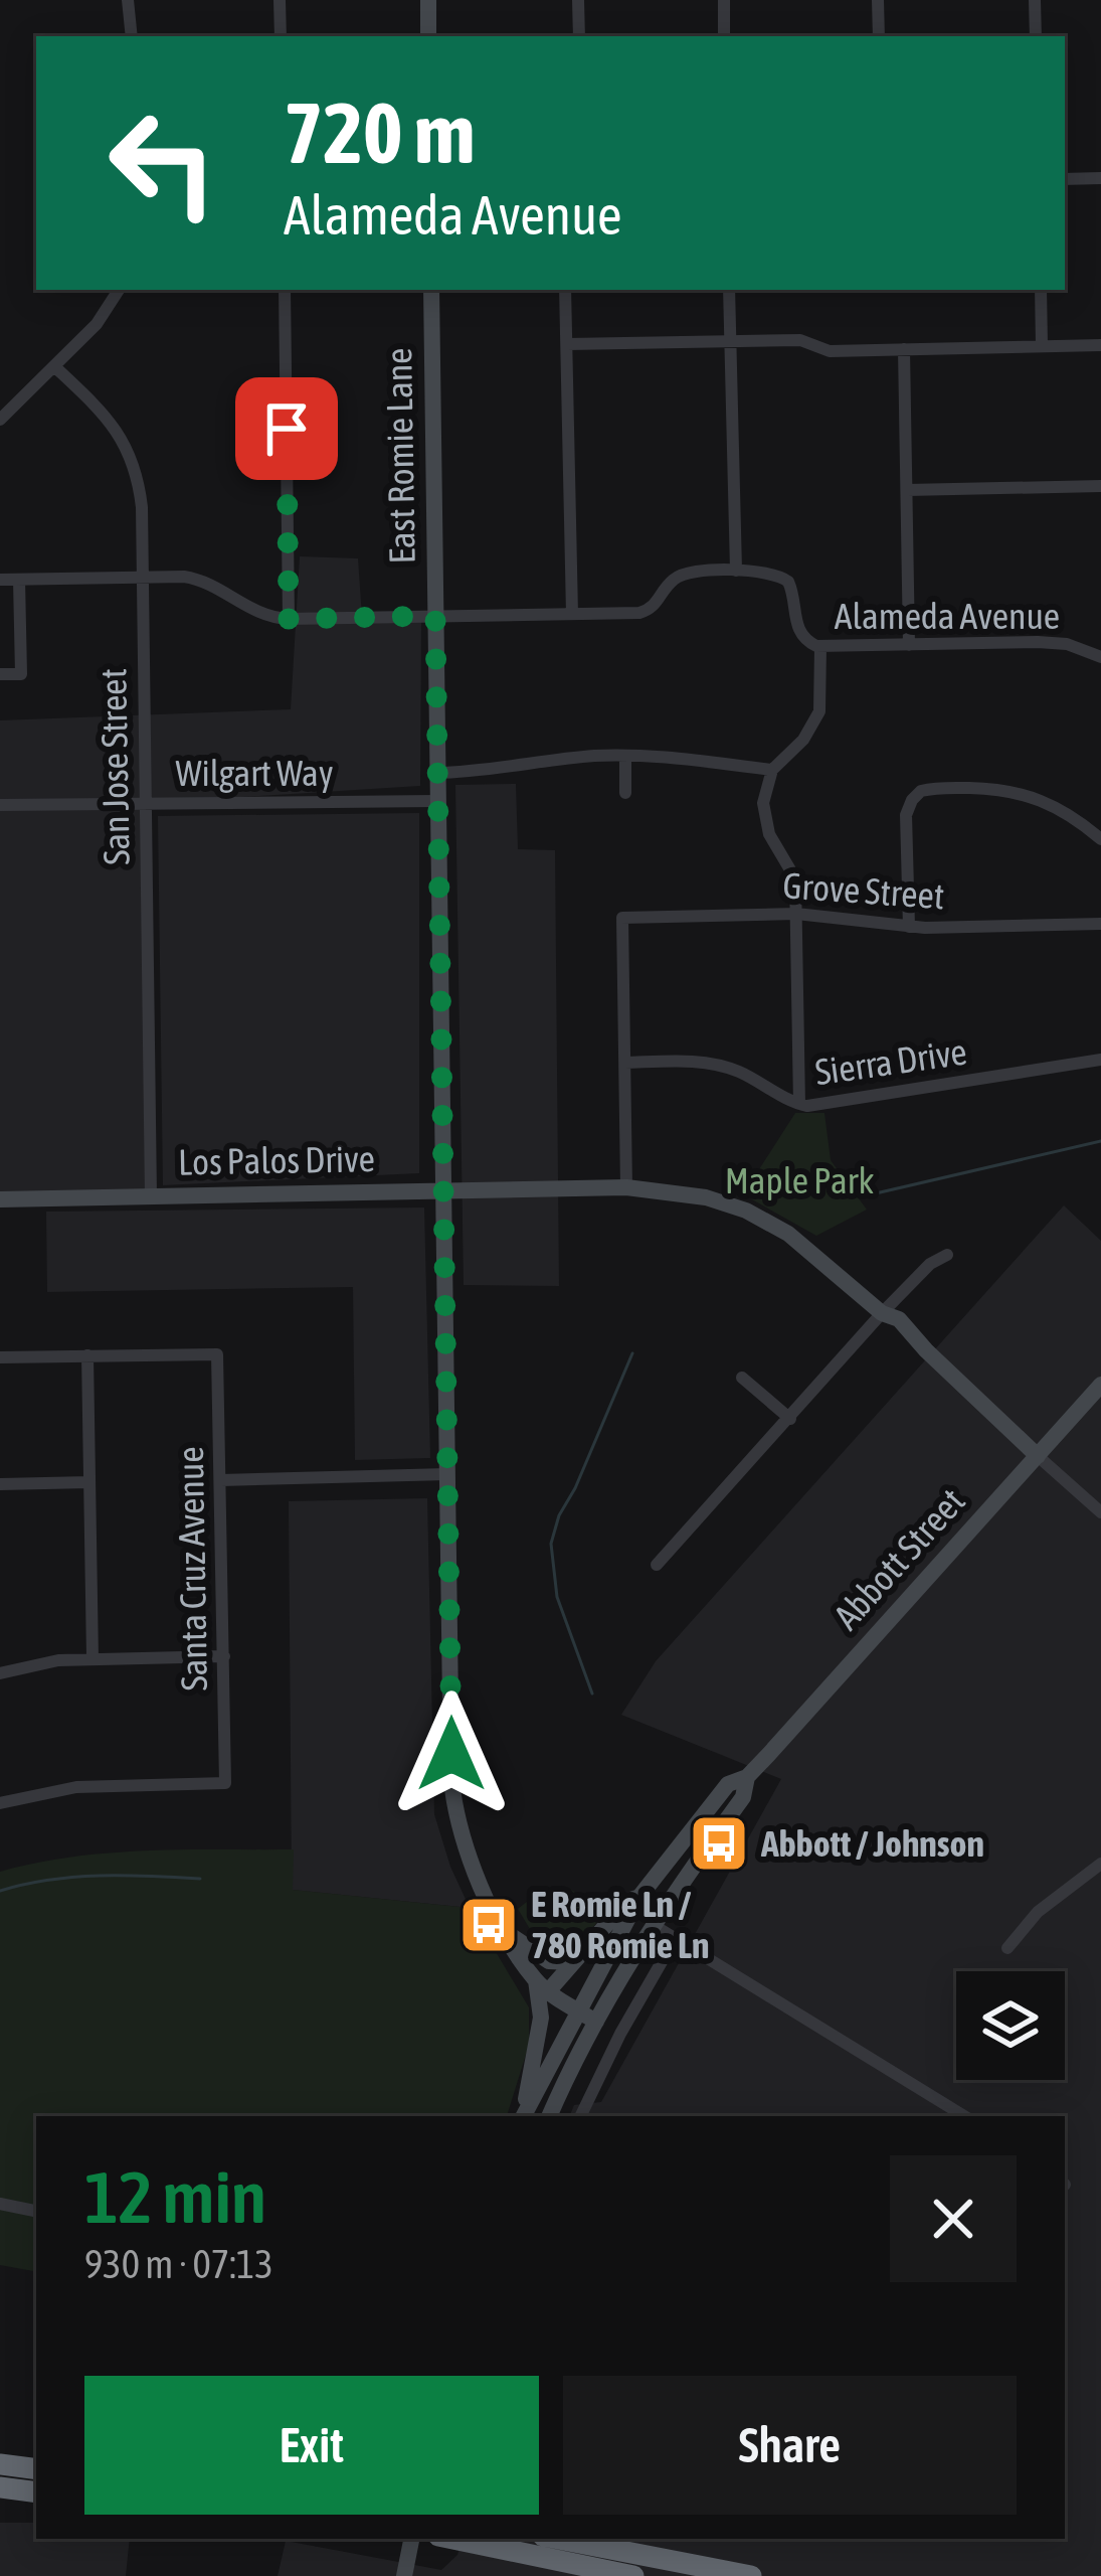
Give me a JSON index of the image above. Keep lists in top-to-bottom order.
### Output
{
  "streets": {
    "main road": ["East Romie Lane", "Los Palos Drive", "Abbott Street"],
    "street": [
      "Alameda Avenue",
      "San Jose Street",
      "Wilgart Way",
      "Grove Street",
      "Sierra Drive",
      "Santa Cruz Avenue"
    ]
  },
  "crossings": [
    ["East Romie Lane", "Alameda Avenue"],
    ["East Romie Lane", "Wilgart Way"],
    ["East Romie Lane", "Los Palos Drive"],
    ["East Romie Lane", "Abbott Street"],
    ["Alameda Avenue", "San Jose Street"],
    ["San Jose Street", "Wilgart Way"],
    ["San Jose Street", "Los Palos Drive"],
    ["Grove Street", "Sierra Drive"],
    ["Los Palos Drive", "Abbott Street"]
  ],
  "parks": ["Maple Park"],
  "places": {
    "bus stop": ["Abbott / Johnson", "E Romie Ln / 780 Romie Ln"]
  },
  "page": {
    "turn": ["720 m", "Alameda Avenue"],
    "heading": ["12 min", "930 m · 07:13"],
    "buttons": ["Exit", "Share"]
  }
}
